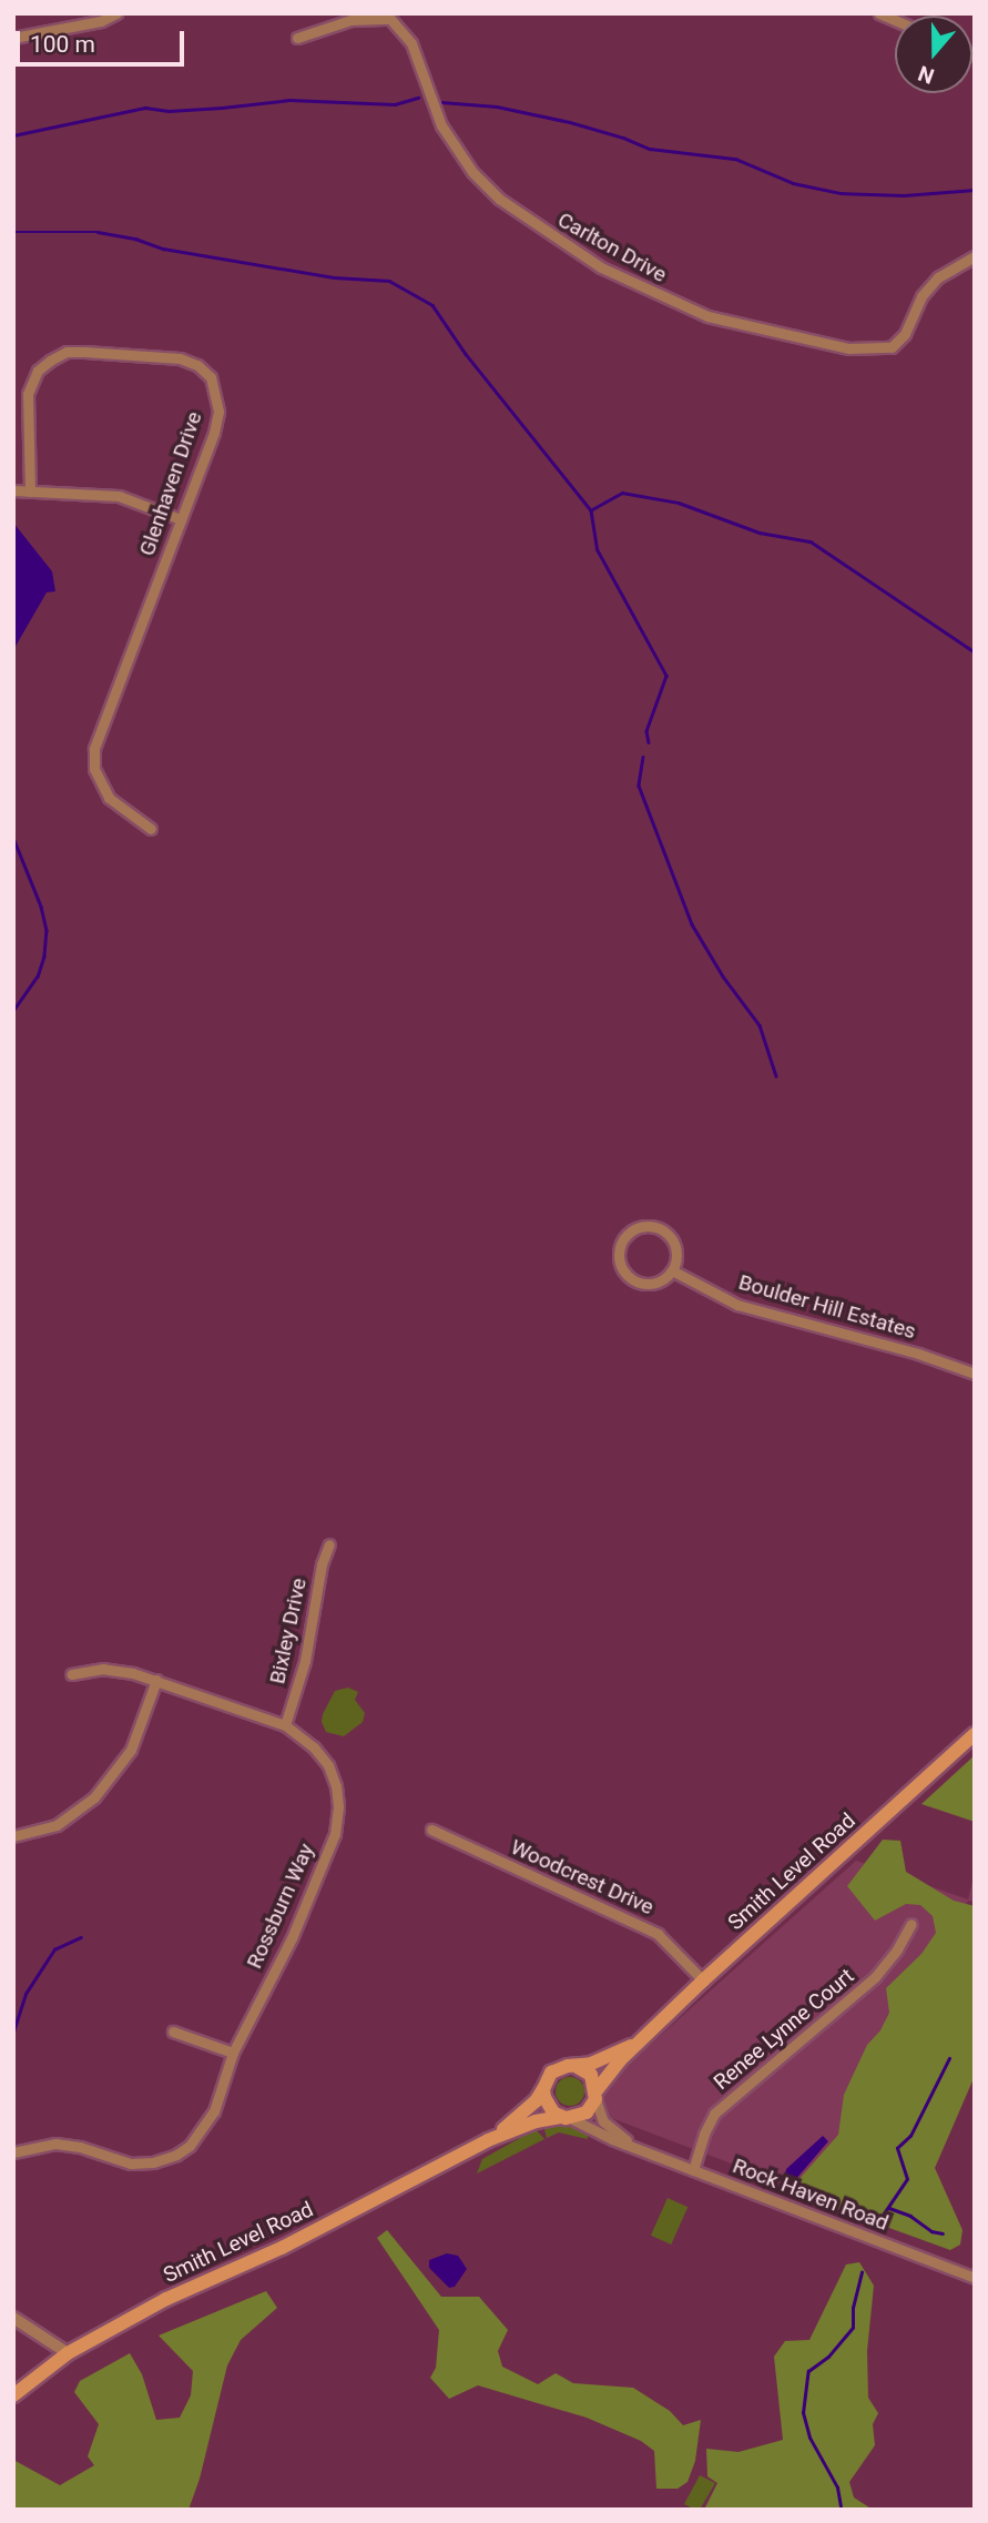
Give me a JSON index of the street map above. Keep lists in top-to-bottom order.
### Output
{
  "streets": {
    "main road": ["Smith Level Road"],
    "street": [
      "Carlton Drive",
      "Glenhaven Drive",
      "Boulder Hill Estates",
      "Bixley Drive",
      "Woodcrest Drive",
      "Rossburn Way",
      "Renee Lynne Court",
      "Rock Haven Road"
    ]
  },
  "crossings": [
    ["Bixley Drive", "Rossburn Way"],
    ["Smith Level Road", "Woodcrest Drive"],
    ["Smith Level Road", "Rock Haven Road"],
    ["Renee Lynne Court", "Rock Haven Road"]
  ],
  "scale_bar": "100 m",
  "north": "bottom"
}
